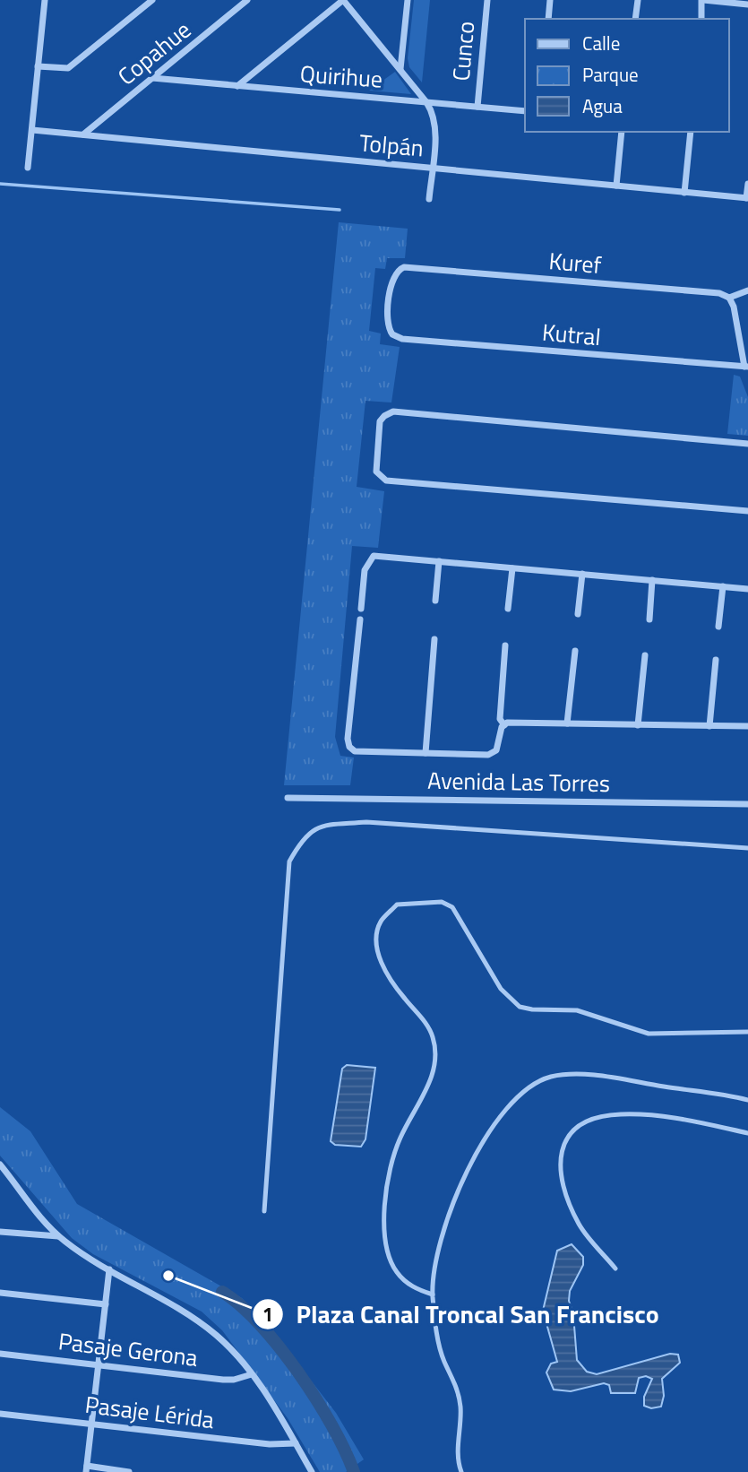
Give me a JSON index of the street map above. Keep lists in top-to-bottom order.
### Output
{
  "streets": {
    "street": [
      "Cunco",
      "Copahue",
      "Quirihue",
      "Tolpán",
      "Kuref",
      "Kutral",
      "Avenida Las Torres",
      "Pasaje Gerona",
      "Pasaje Lérida"
    ]
  },
  "crossings": [
    ["Cunco", "Quirihue"],
    ["Copahue", "Quirihue"],
    ["Copahue", "Tolpán"],
    ["Kuref", "Kutral"]
  ],
  "places": ["Plaza Canal Troncal San Francisco"],
  "legend": ["Calle", "Parque", "Agua"]
}
